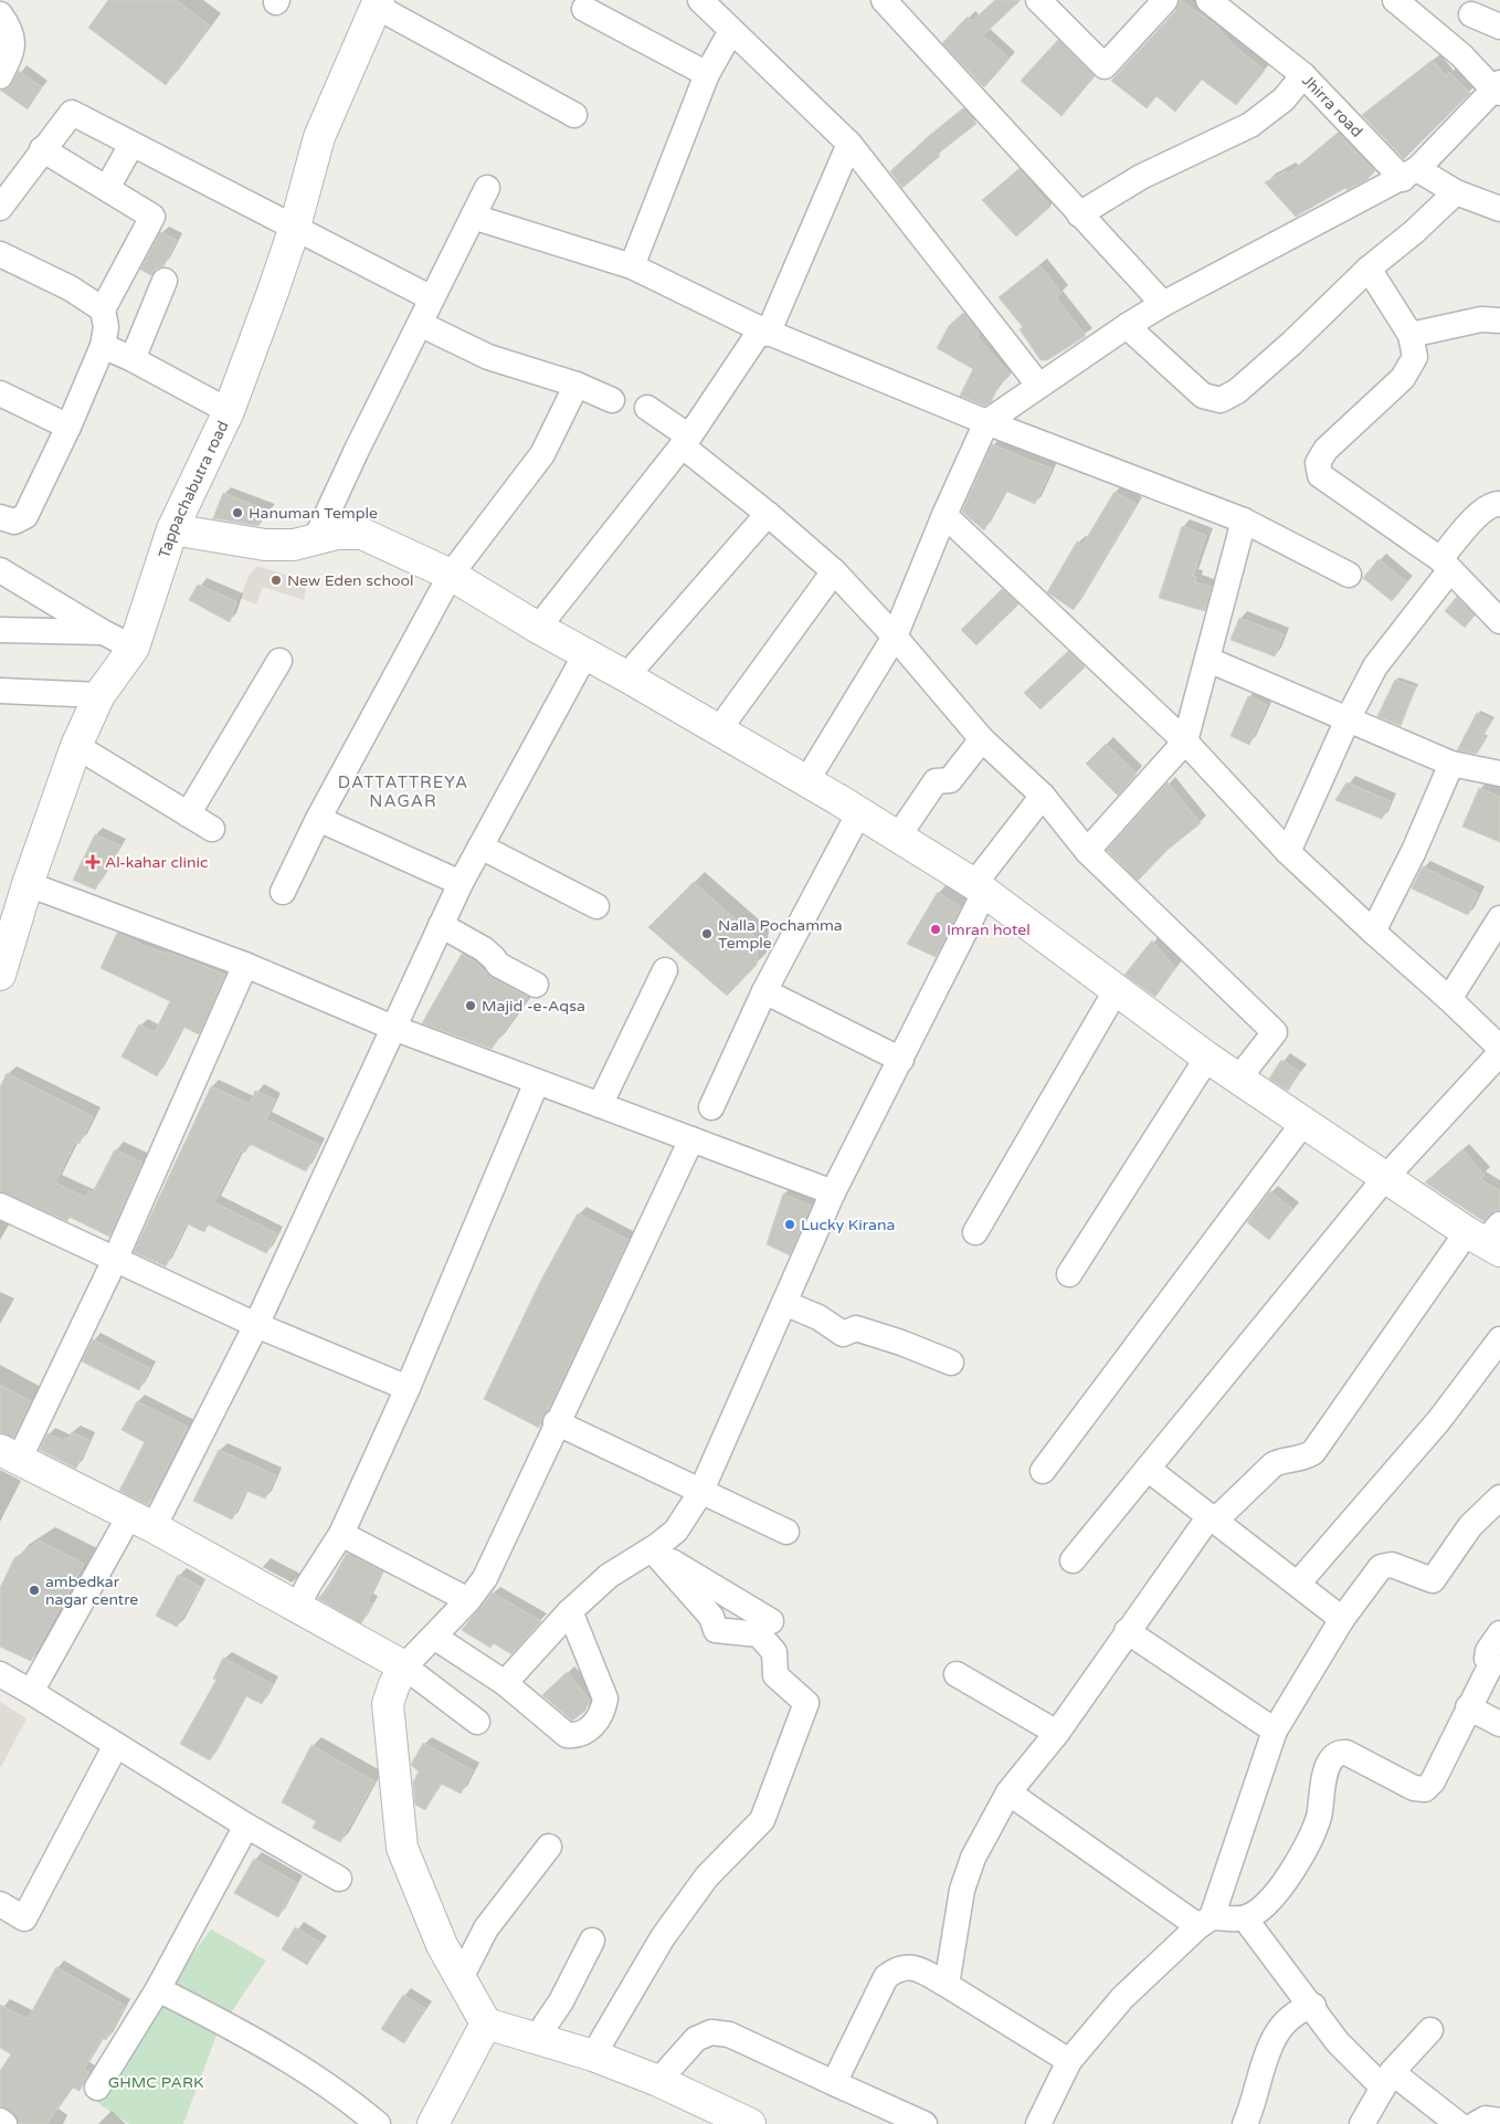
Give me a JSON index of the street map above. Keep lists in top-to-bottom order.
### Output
{
  "streets": {
    "street": ["Jhirra road", "Tappachabutra road"]
  },
  "districts": ["DATTATTREYA NAGAR"],
  "parks": ["GHMC PARK"],
  "places": {
    "other": [
      "Hanuman Temple",
      "New Eden school",
      "Imran hotel",
      "Nalla Pochamma Temple",
      "Majid -e-Aqsa",
      "Lucky Kirana",
      "ambedkar nagar centre"
    ],
    "health": ["Al-kahar clinic"]
  }
}
